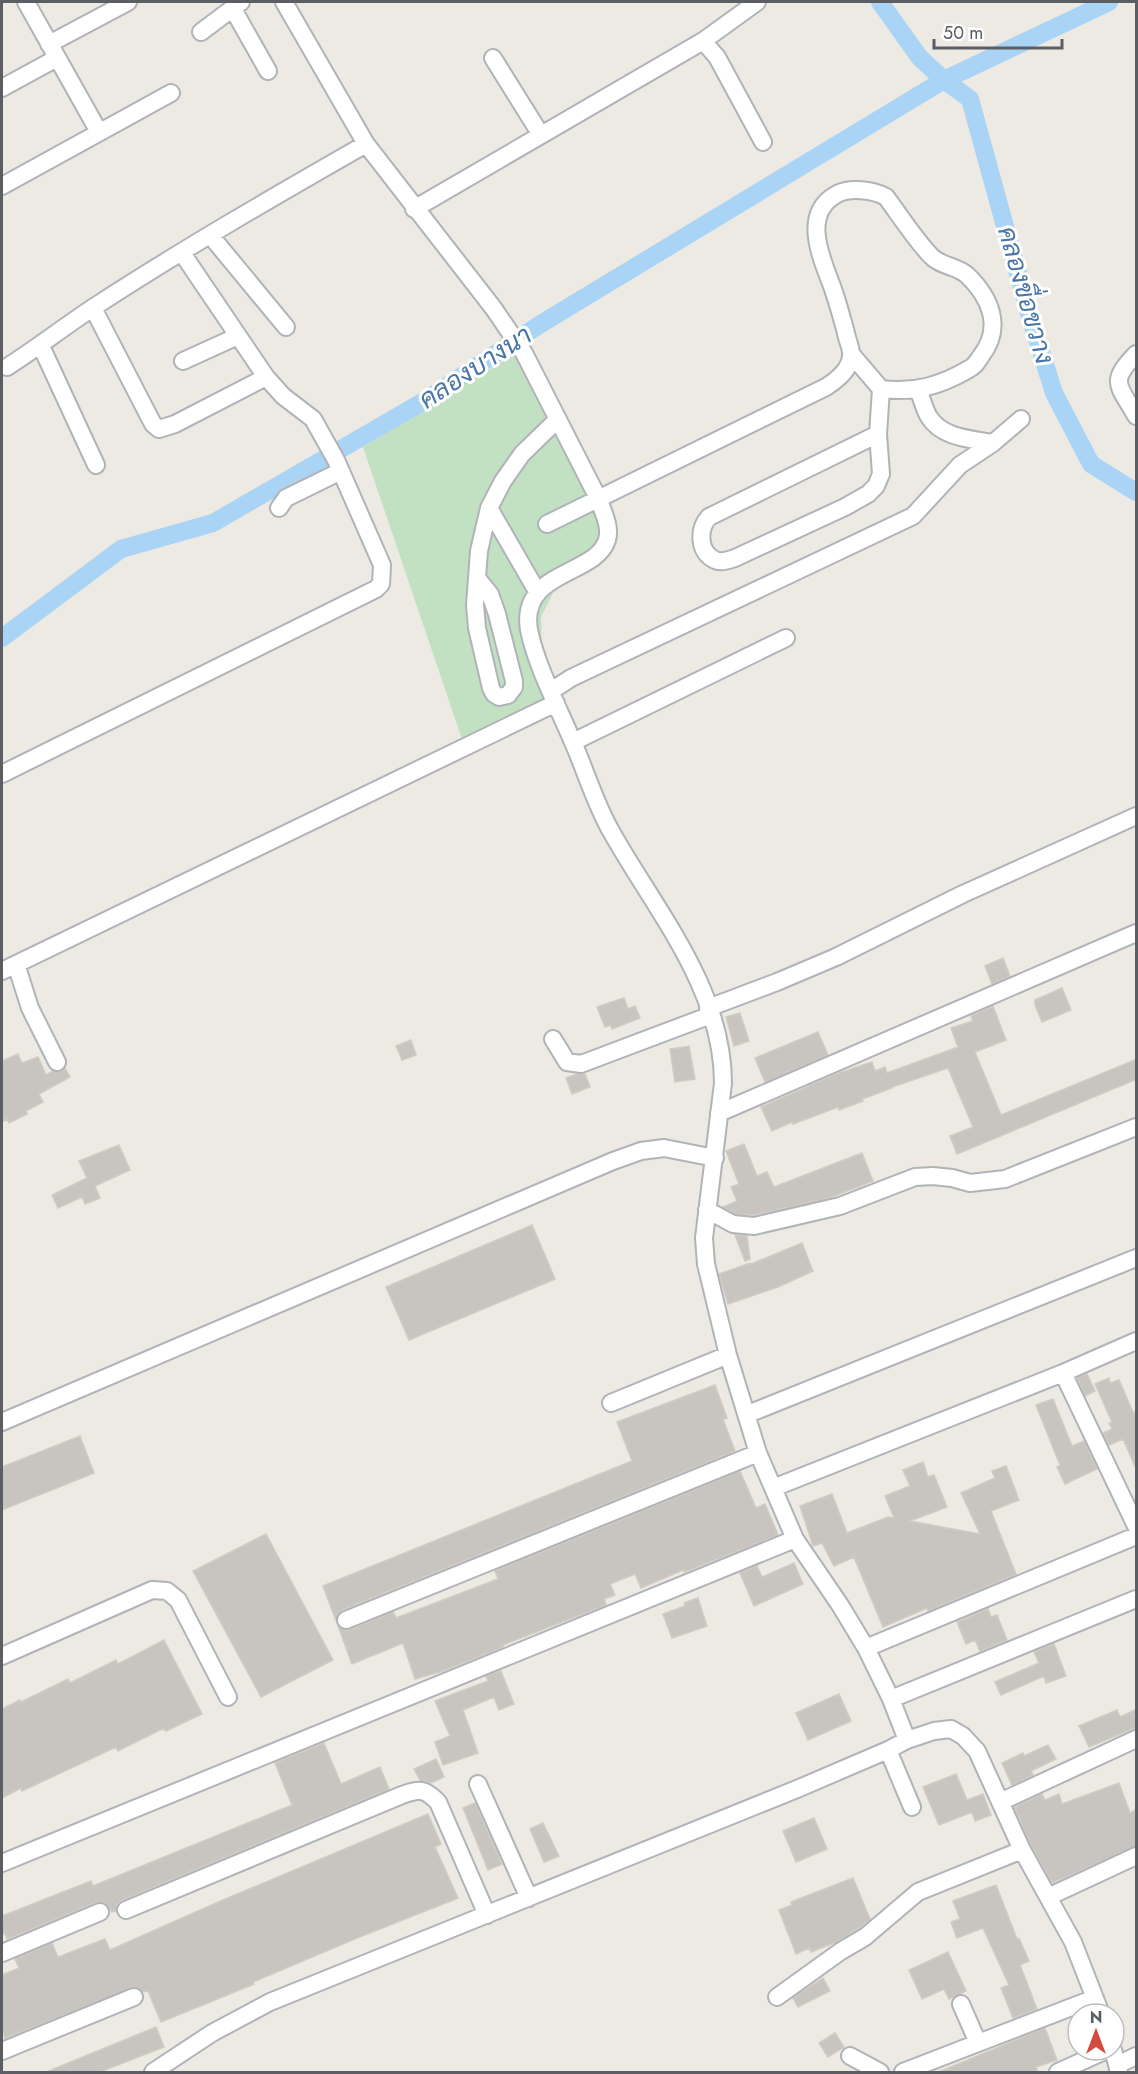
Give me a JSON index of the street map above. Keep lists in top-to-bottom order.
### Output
{
  "water": ["คลองขื่อขวาง", "คลองบางนา"],
  "scale_bar": "50 m",
  "north": "top"
}
